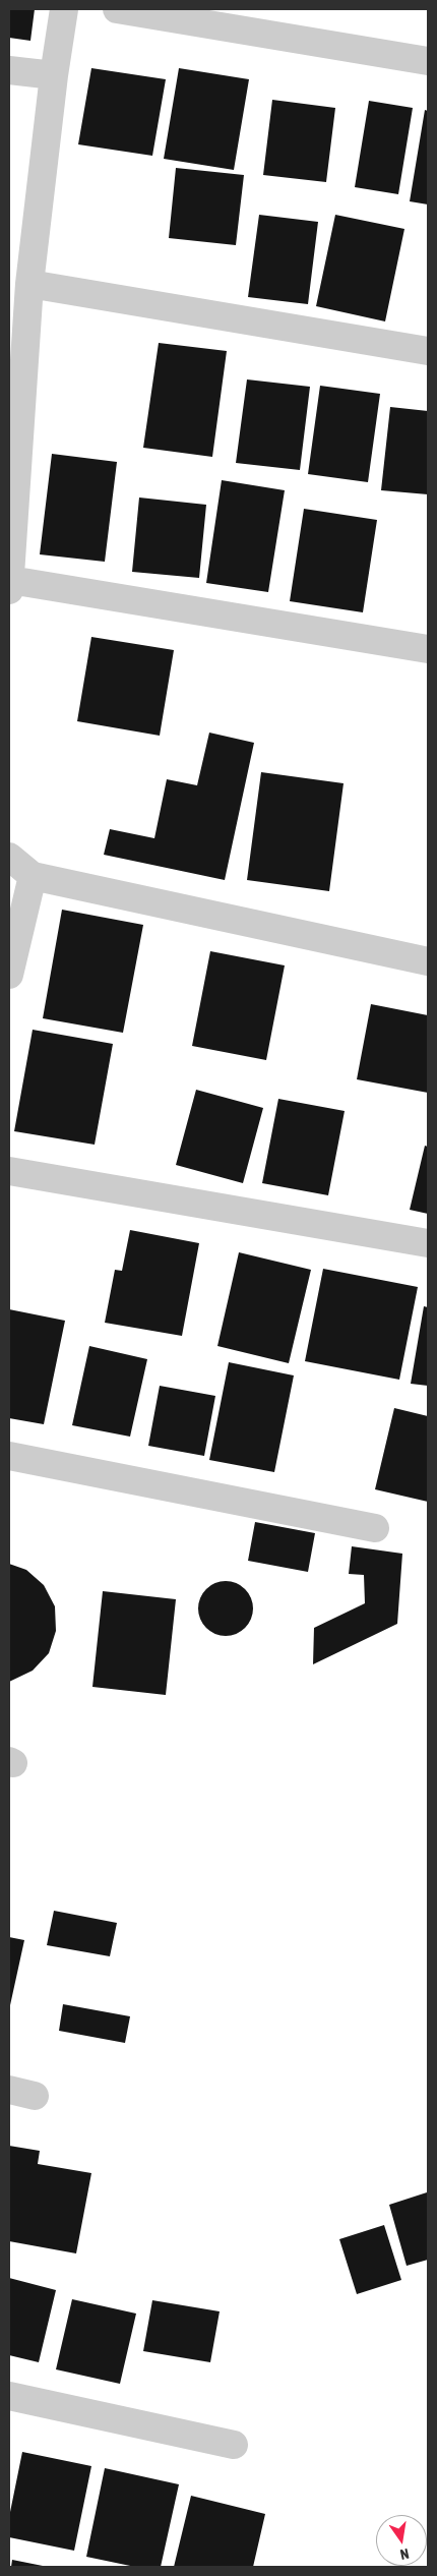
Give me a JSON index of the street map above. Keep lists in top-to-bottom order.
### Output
{
  "north": "bottom"
}
